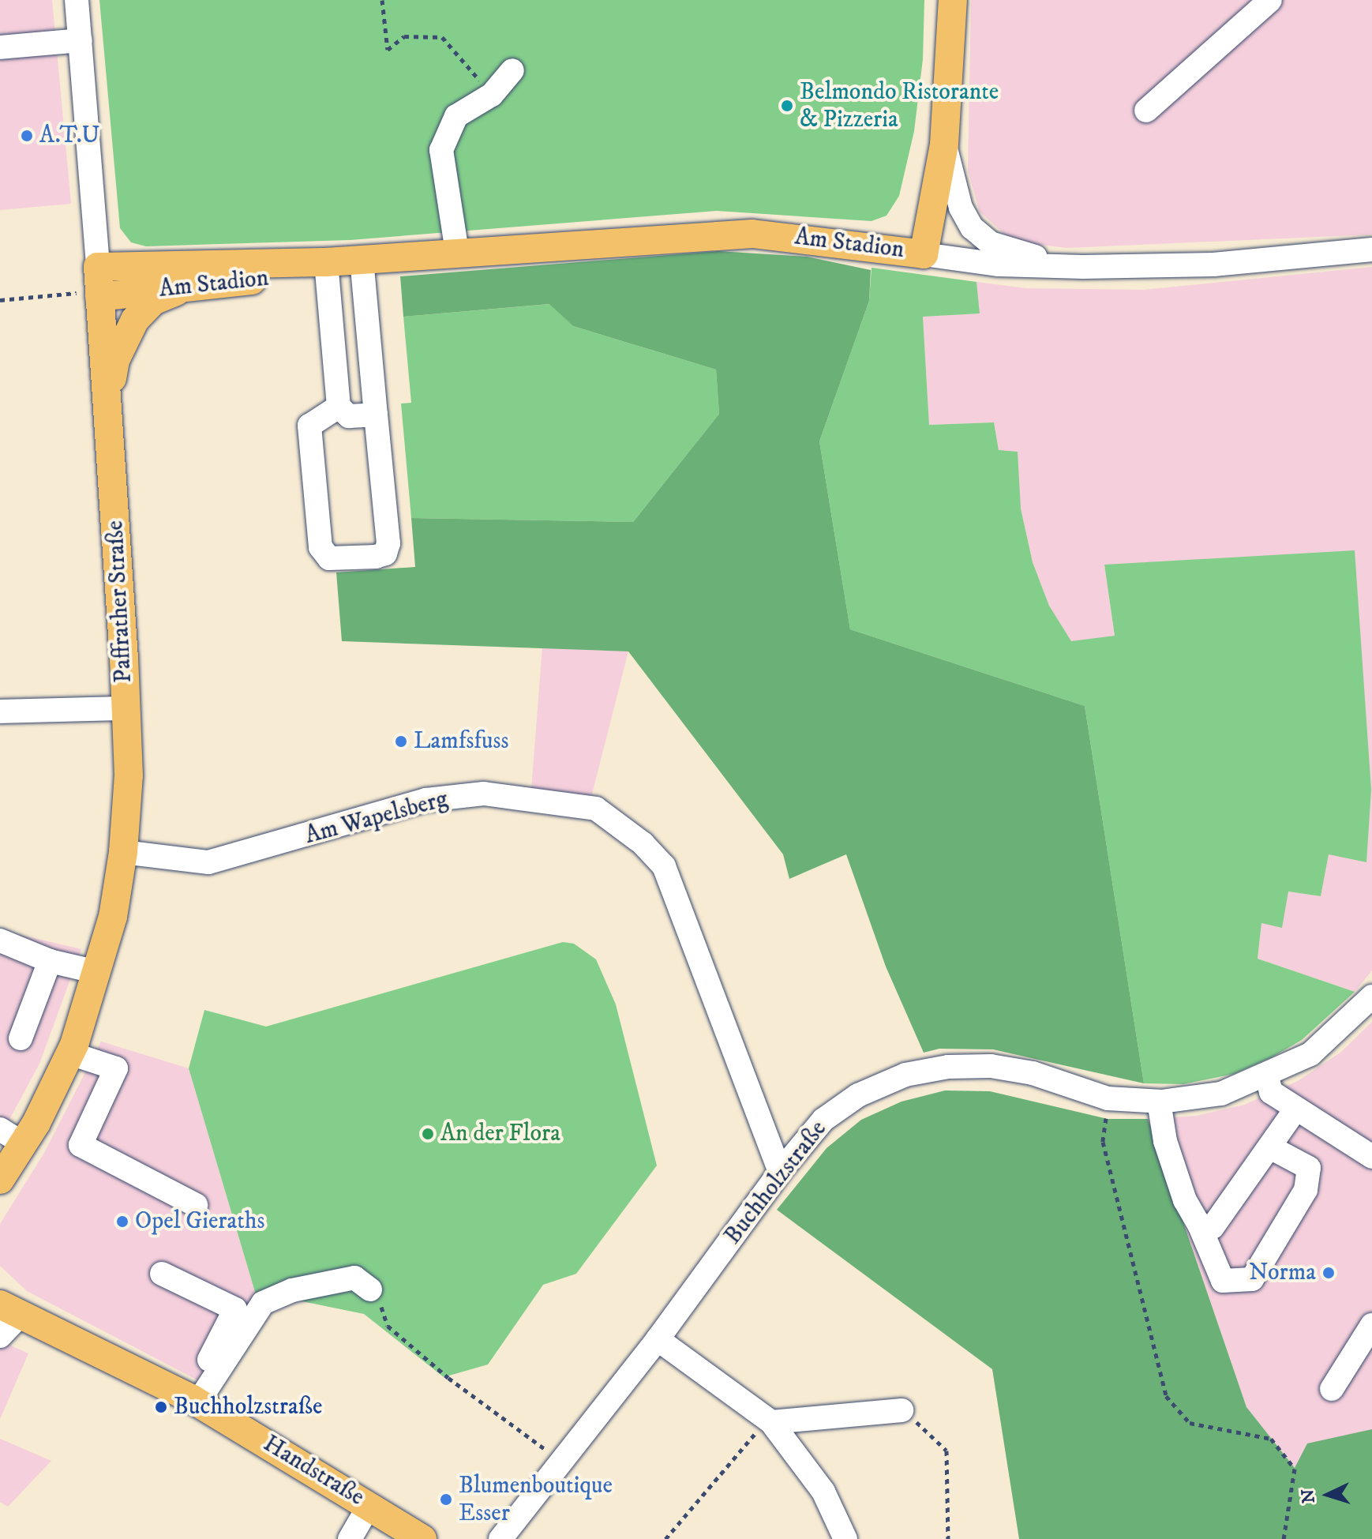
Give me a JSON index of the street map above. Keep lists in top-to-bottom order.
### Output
{
  "streets": {
    "main road": ["Am Stadion", "Paffrather Straße", "Handstraße"],
    "street": ["Am Wapelsberg", "Buchholzstraße"]
  },
  "crossings": [
    ["Am Stadion", "Paffrather Straße"],
    ["Paffrather Straße", "Am Wapelsberg"],
    ["Am Wapelsberg", "Buchholzstraße"]
  ],
  "places": [
    "Belmondo Ristorante & Pizzeria",
    "A.T.U",
    "Lamfsfuss",
    "An der Flora",
    "Opel Gieraths",
    "Norma",
    "Buchholzstraße",
    "Blumenboutique Esser"
  ],
  "north": "left"
}
